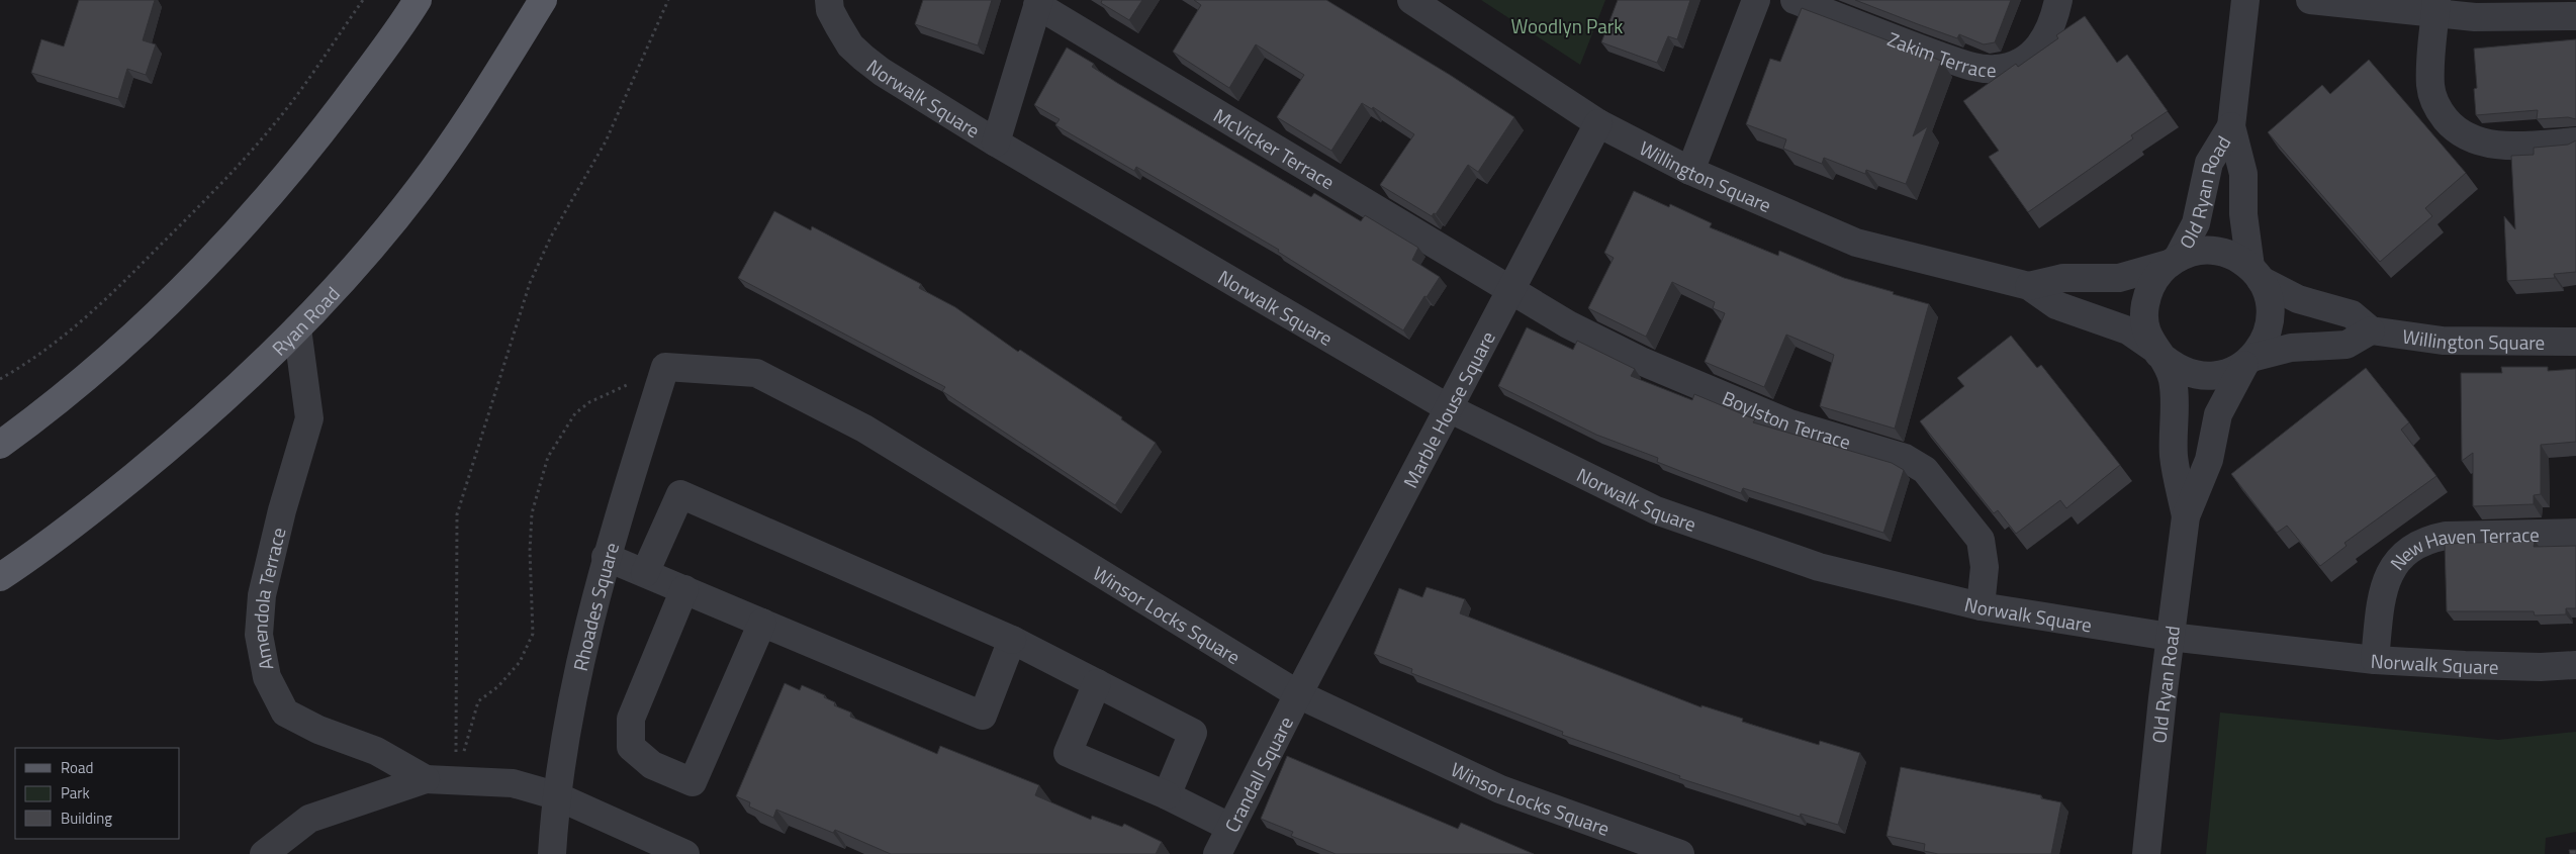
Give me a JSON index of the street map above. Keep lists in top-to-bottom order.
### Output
{
  "streets": {
    "main road": ["Ryan Road"],
    "street": [
      "Zakim Terrace",
      "Norwalk Square",
      "McVicker Terrace",
      "Willington Square",
      "Old Ryan Road",
      "Marble House Square",
      "Boylston Terrace",
      "New Haven Terrace",
      "Amendola Terrace",
      "Rhoades Square",
      "Winsor Locks Square",
      "Crandall Square"
    ]
  },
  "crossings": [
    ["Norwalk Square", "McVicker Terrace"],
    ["Norwalk Square", "Old Ryan Road"],
    ["Norwalk Square", "Marble House Square"],
    ["Norwalk Square", "Boylston Terrace"],
    ["Norwalk Square", "New Haven Terrace"],
    ["McVicker Terrace", "Marble House Square"],
    ["McVicker Terrace", "Boylston Terrace"],
    ["Willington Square", "Old Ryan Road"],
    ["Willington Square", "Marble House Square"],
    ["Ryan Road", "Amendola Terrace"],
    ["Marble House Square", "Boylston Terrace"],
    ["Marble House Square", "Winsor Locks Square"],
    ["Marble House Square", "Crandall Square"],
    ["Amendola Terrace", "Rhoades Square"],
    ["Rhoades Square", "Winsor Locks Square"],
    ["Winsor Locks Square", "Crandall Square"]
  ],
  "parks": ["Woodlyn Park"],
  "legend": ["Road", "Park", "Building"]
}
